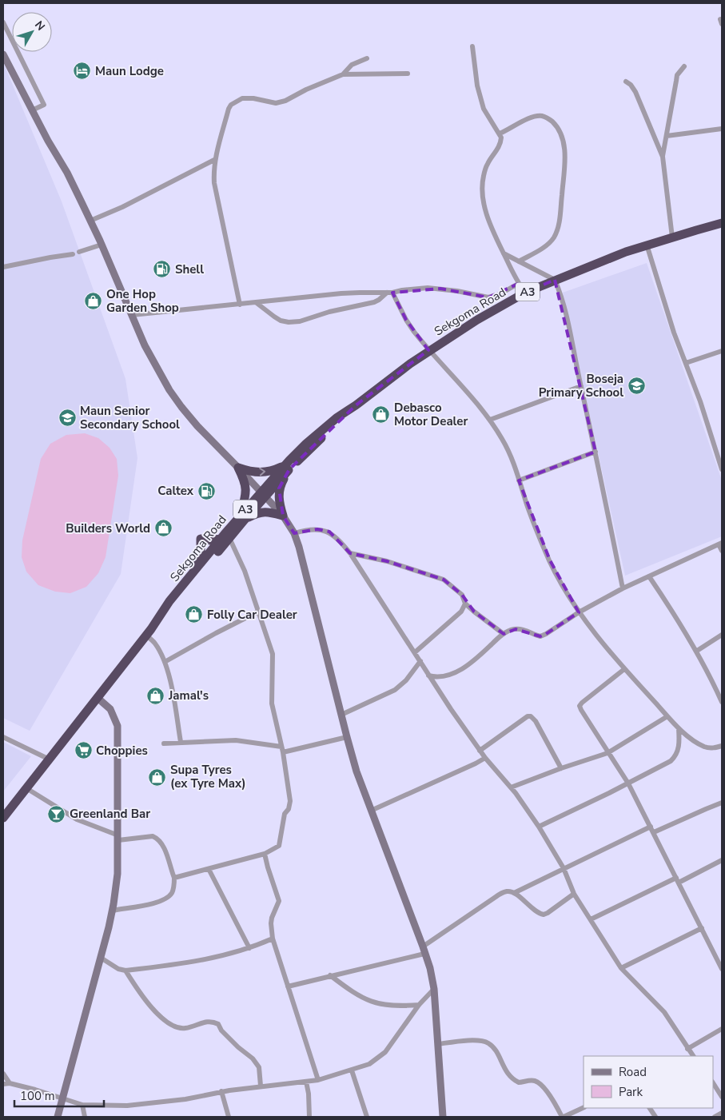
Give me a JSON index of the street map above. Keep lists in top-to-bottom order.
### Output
{
  "streets": {
    "highway": ["A3", "Sekgoma Road"]
  },
  "places": {
    "hotel": ["Maun Lodge"],
    "fuel station": ["Shell", "Caltex"],
    "shop": [
      "One Hop Garden Shop",
      "Debasco Motor Dealer",
      "Builders World",
      "Folly Car Dealer",
      "Jamal's",
      "Supa Tyres (ex Tyre Max)"
    ],
    "school or university": ["Boseja Primary School", "Maun Senior Secondary School"],
    "supermarket": ["Choppies"],
    "bar": ["Greenland Bar"]
  },
  "legend": ["Road", "Park"],
  "scale_bar": "100 m",
  "north": "top right"
}
